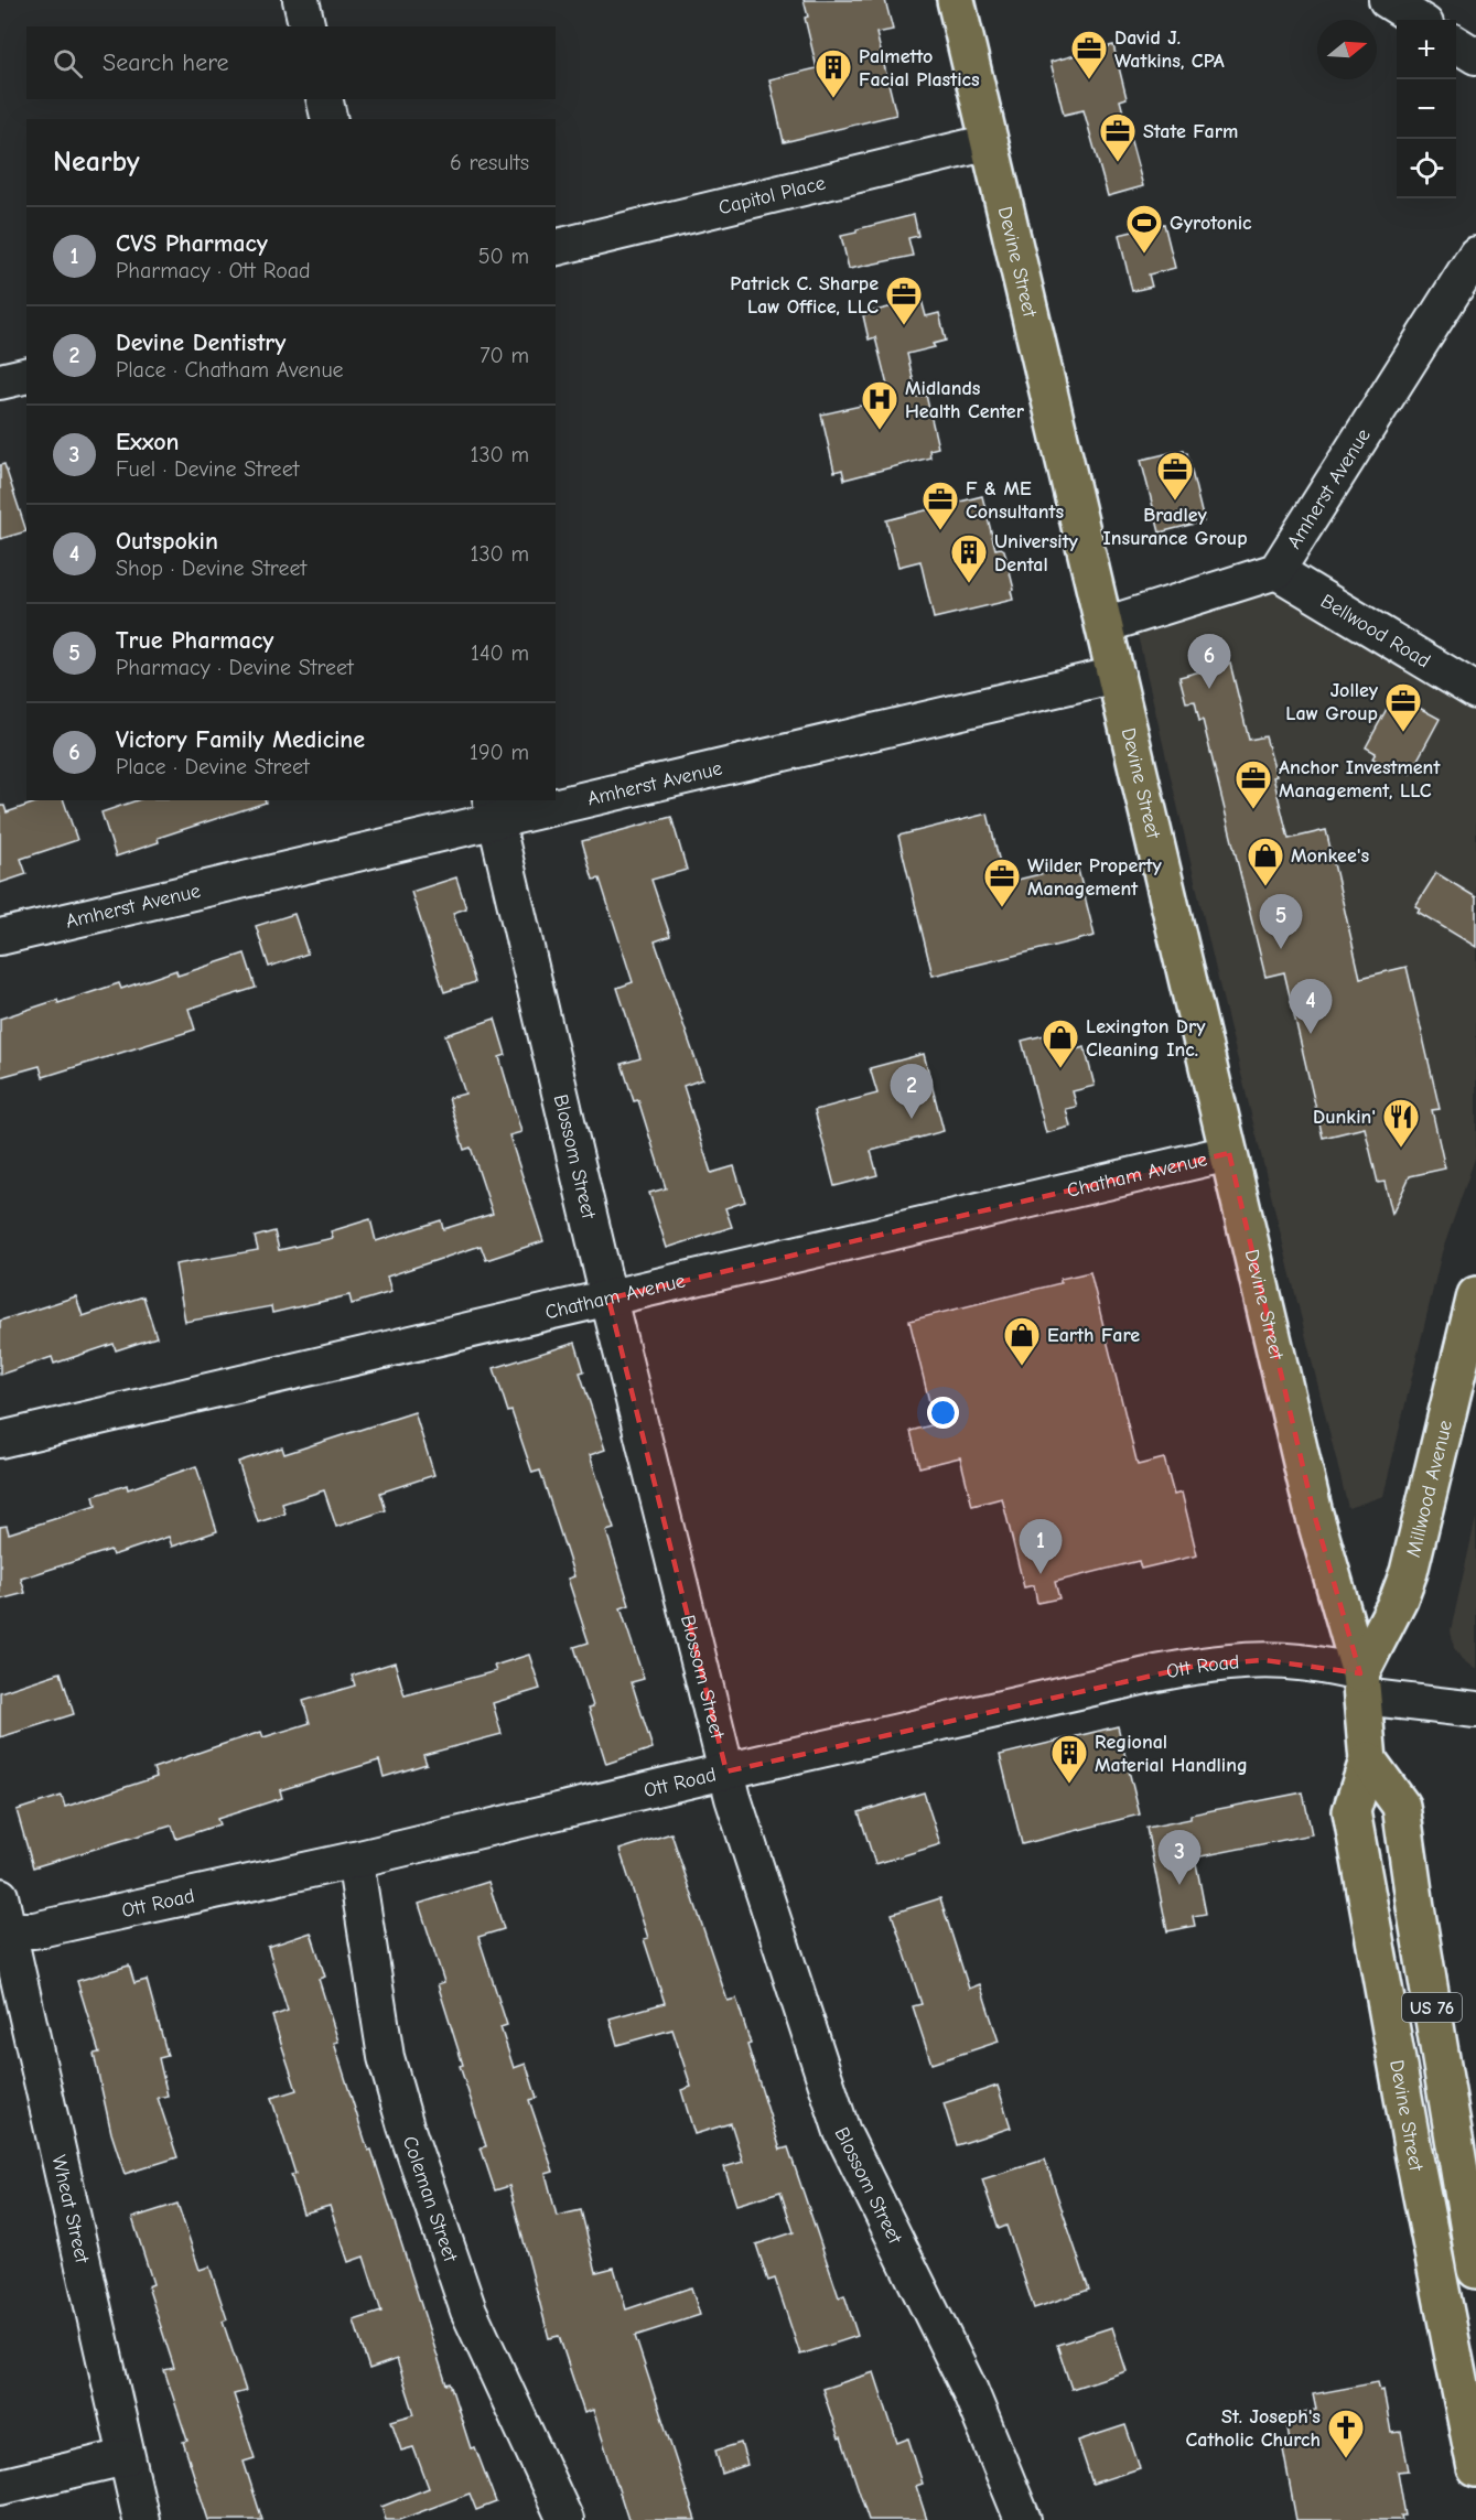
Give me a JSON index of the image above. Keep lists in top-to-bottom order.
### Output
{
  "streets": {
    "main road": ["Devine Street", "Millwood Avenue", "US 76"],
    "street": [
      "Capitol Place",
      "Amherst Avenue",
      "Bellwood Road",
      "Blossom Street",
      "Chatham Avenue",
      "Ott Road",
      "Coleman Street",
      "Wheat Street"
    ]
  },
  "crossings": [
    ["Capitol Place", "Devine Street"],
    ["Devine Street", "Amherst Avenue"],
    ["Devine Street", "Chatham Avenue"],
    ["Devine Street", "Millwood Avenue"],
    ["Devine Street", "Ott Road"],
    ["Devine Street", "US 76"],
    ["Amherst Avenue", "Bellwood Road"],
    ["Amherst Avenue", "Blossom Street"],
    ["Blossom Street", "Chatham Avenue"],
    ["Blossom Street", "Ott Road"],
    ["Millwood Avenue", "Ott Road"],
    ["Ott Road", "Coleman Street"],
    ["Ott Road", "Wheat Street"]
  ],
  "places": {
    "office": [
      "David J. Watkins, CPA",
      "State Farm",
      "Patrick C. Sharpe Law Office, LLC",
      "Bradley Insurance Group",
      "F & ME Consultants",
      "Jolley Law Group",
      "Anchor Investment Management, LLC",
      "Wilder Property Management"
    ],
    "building": ["Palmetto Facial Plastics", "University Dental", "Regional Material Handling"],
    "sports": ["Gyrotonic"],
    "hospital": ["Midlands Health Center"],
    "shop": ["Monkee's", "Lexington Dry Cleaning Inc.", "Earth Fare"],
    "restaurant": ["Dunkin'"],
    "church": ["St. Joseph's Catholic Church"]
  },
  "north": "right",
  "page": {
    "map_buttons": ["+", "−"],
    "search": "Search here",
    "heading": ["Nearby", "6 results"],
    "list": [
      {
        "mark": "1",
        "name": "CVS Pharmacy",
        "note": "Pharmacy · Ott Road",
        "value": "50 m"
      },
      {
        "mark": "2",
        "name": "Devine Dentistry",
        "note": "Place · Chatham Avenue",
        "value": "70 m"
      },
      {
        "mark": "3",
        "name": "Exxon",
        "note": "Fuel · Devine Street",
        "value": "130 m"
      },
      {
        "mark": "4",
        "name": "Outspokin",
        "note": "Shop · Devine Street",
        "value": "130 m"
      },
      {
        "mark": "5",
        "name": "True Pharmacy",
        "note": "Pharmacy · Devine Street",
        "value": "140 m"
      },
      {
        "mark": "6",
        "name": "Victory Family Medicine",
        "note": "Place · Devine Street",
        "value": "190 m"
      }
    ],
    "pins": [
      "6",
      "5",
      "4",
      "2",
      "1",
      "3"
    ]
  }
}
